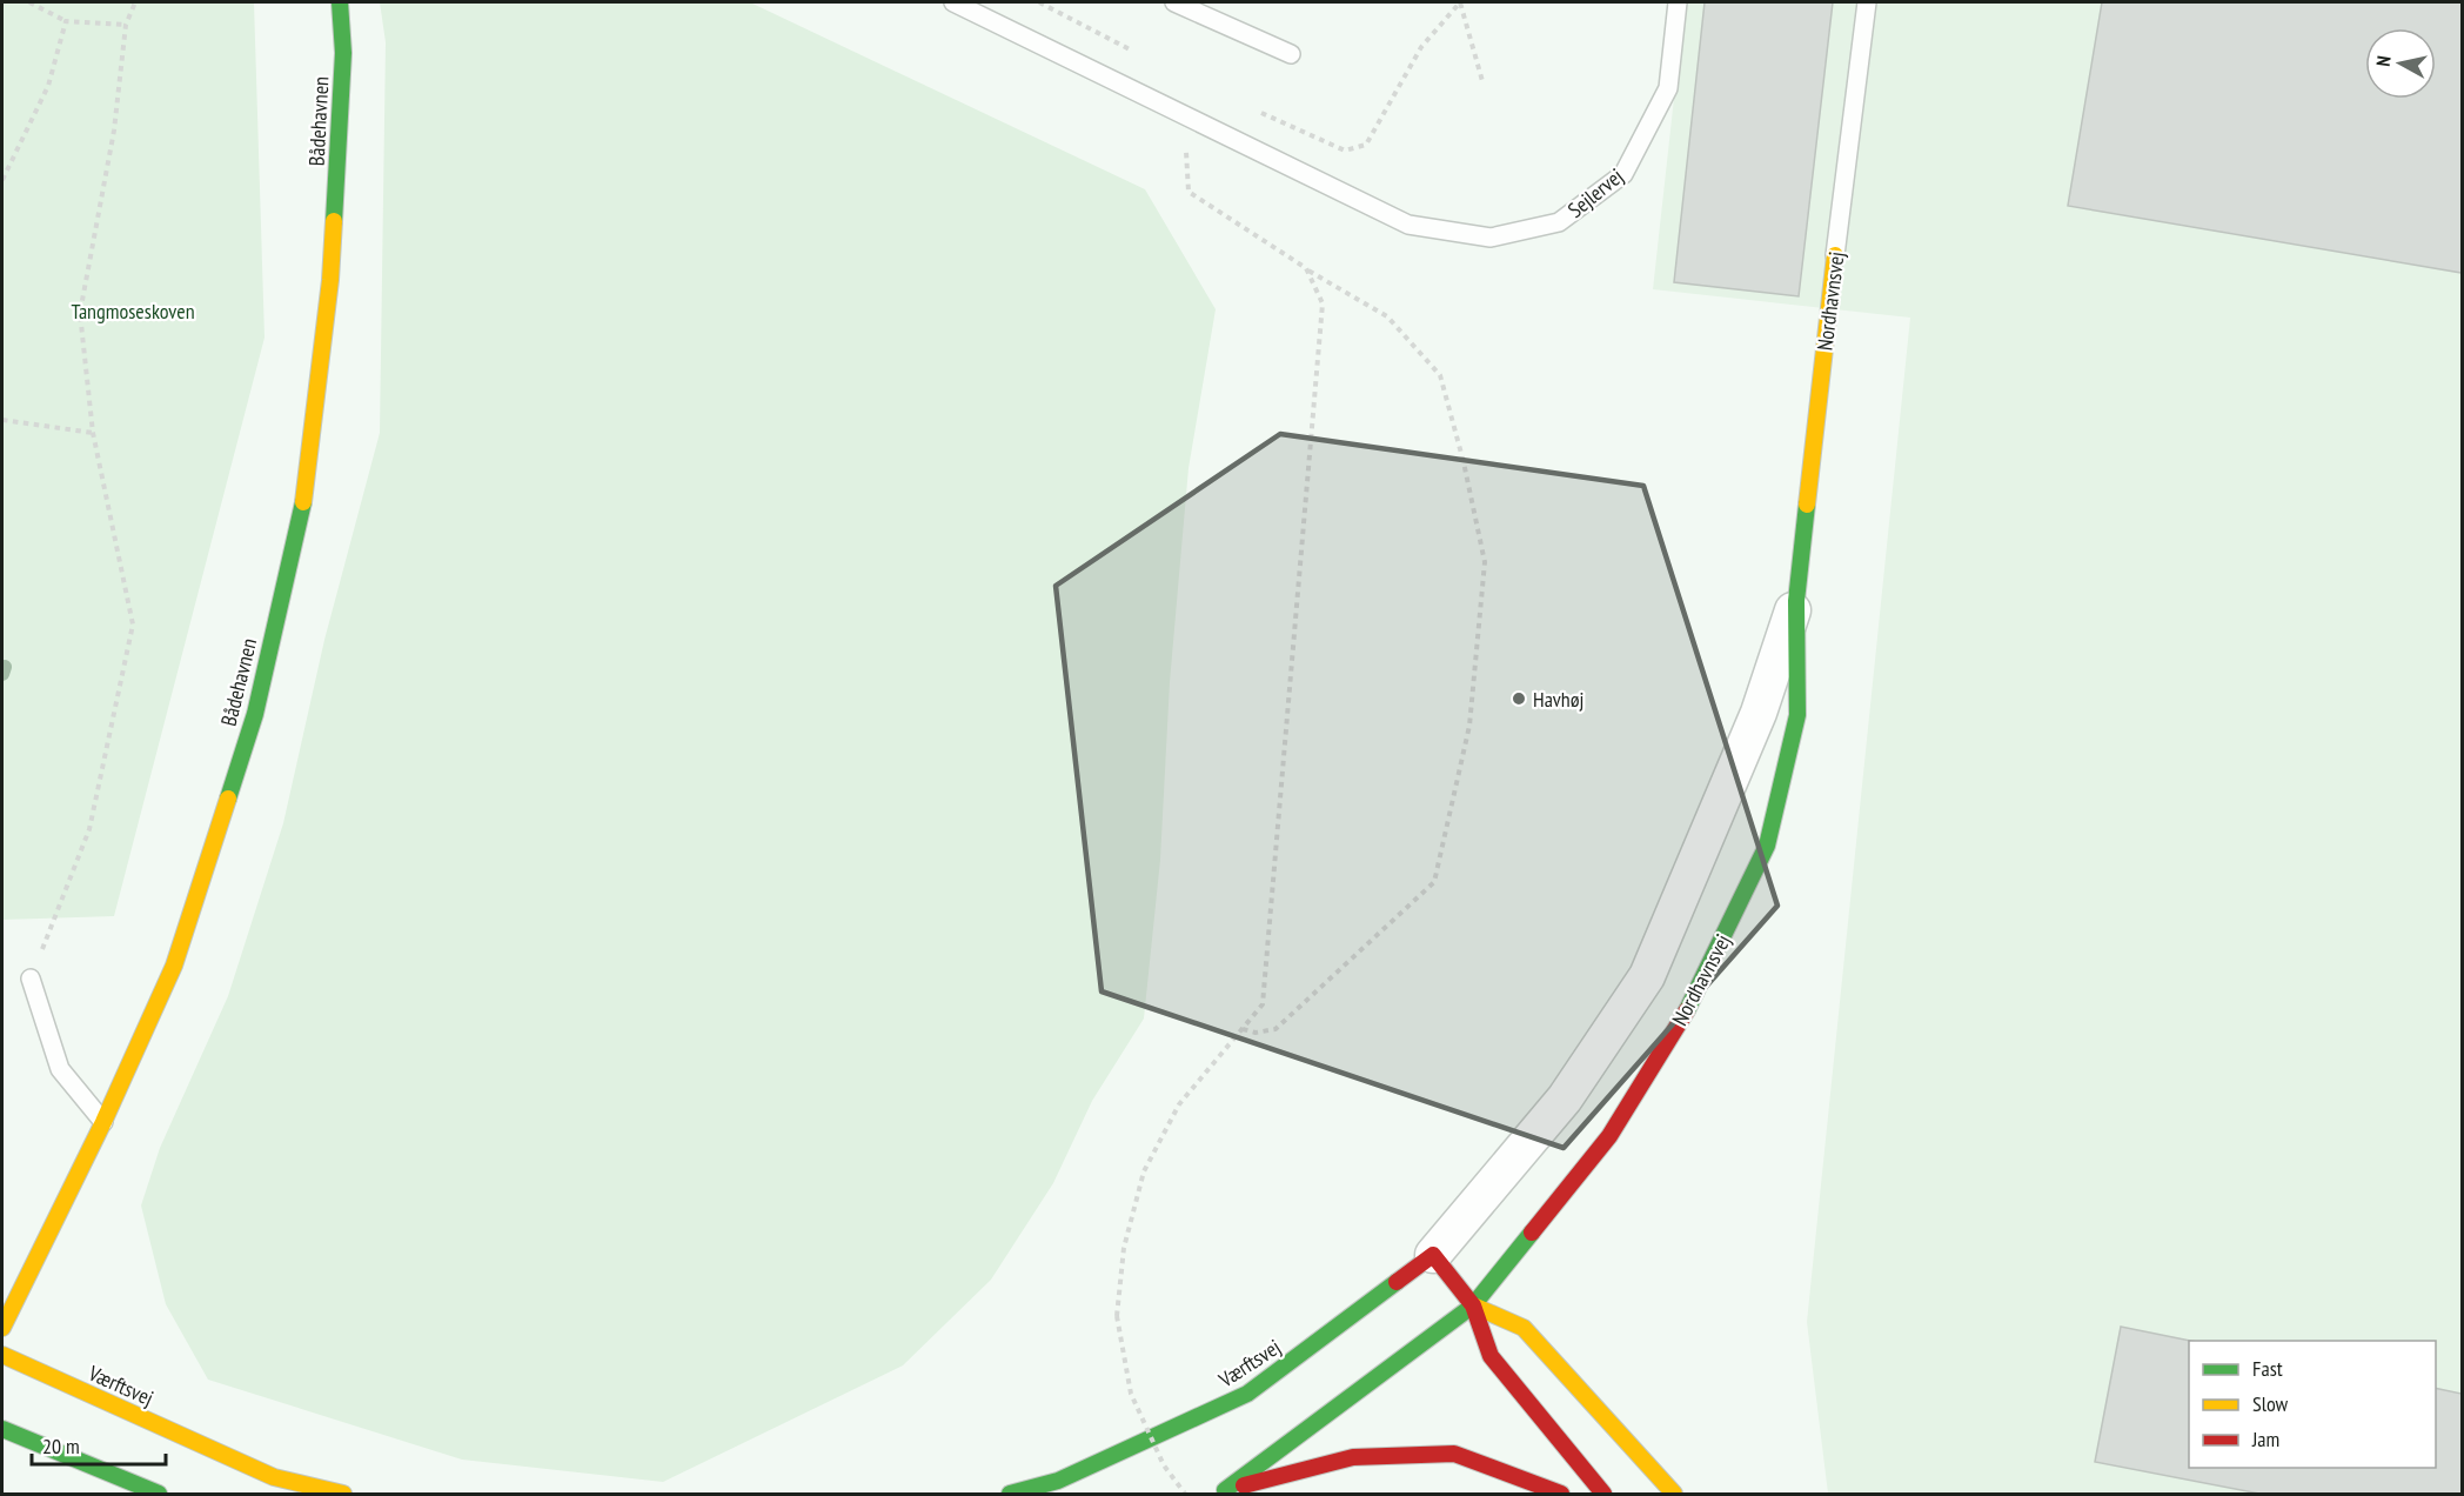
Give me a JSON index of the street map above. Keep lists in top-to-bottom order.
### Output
{
  "streets": {
    "street": ["Bådehavnen", "Nordhavnsvej", "Værftsvej"],
    "lane": ["Sejlervej"]
  },
  "crossings": [
    ["Nordhavnsvej", "Værftsvej"]
  ],
  "parks": ["Tangmoseskoven"],
  "places": ["Havhøj"],
  "legend": ["Fast", "Slow", "Jam"],
  "scale_bar": "20 m",
  "north": "left"
}
